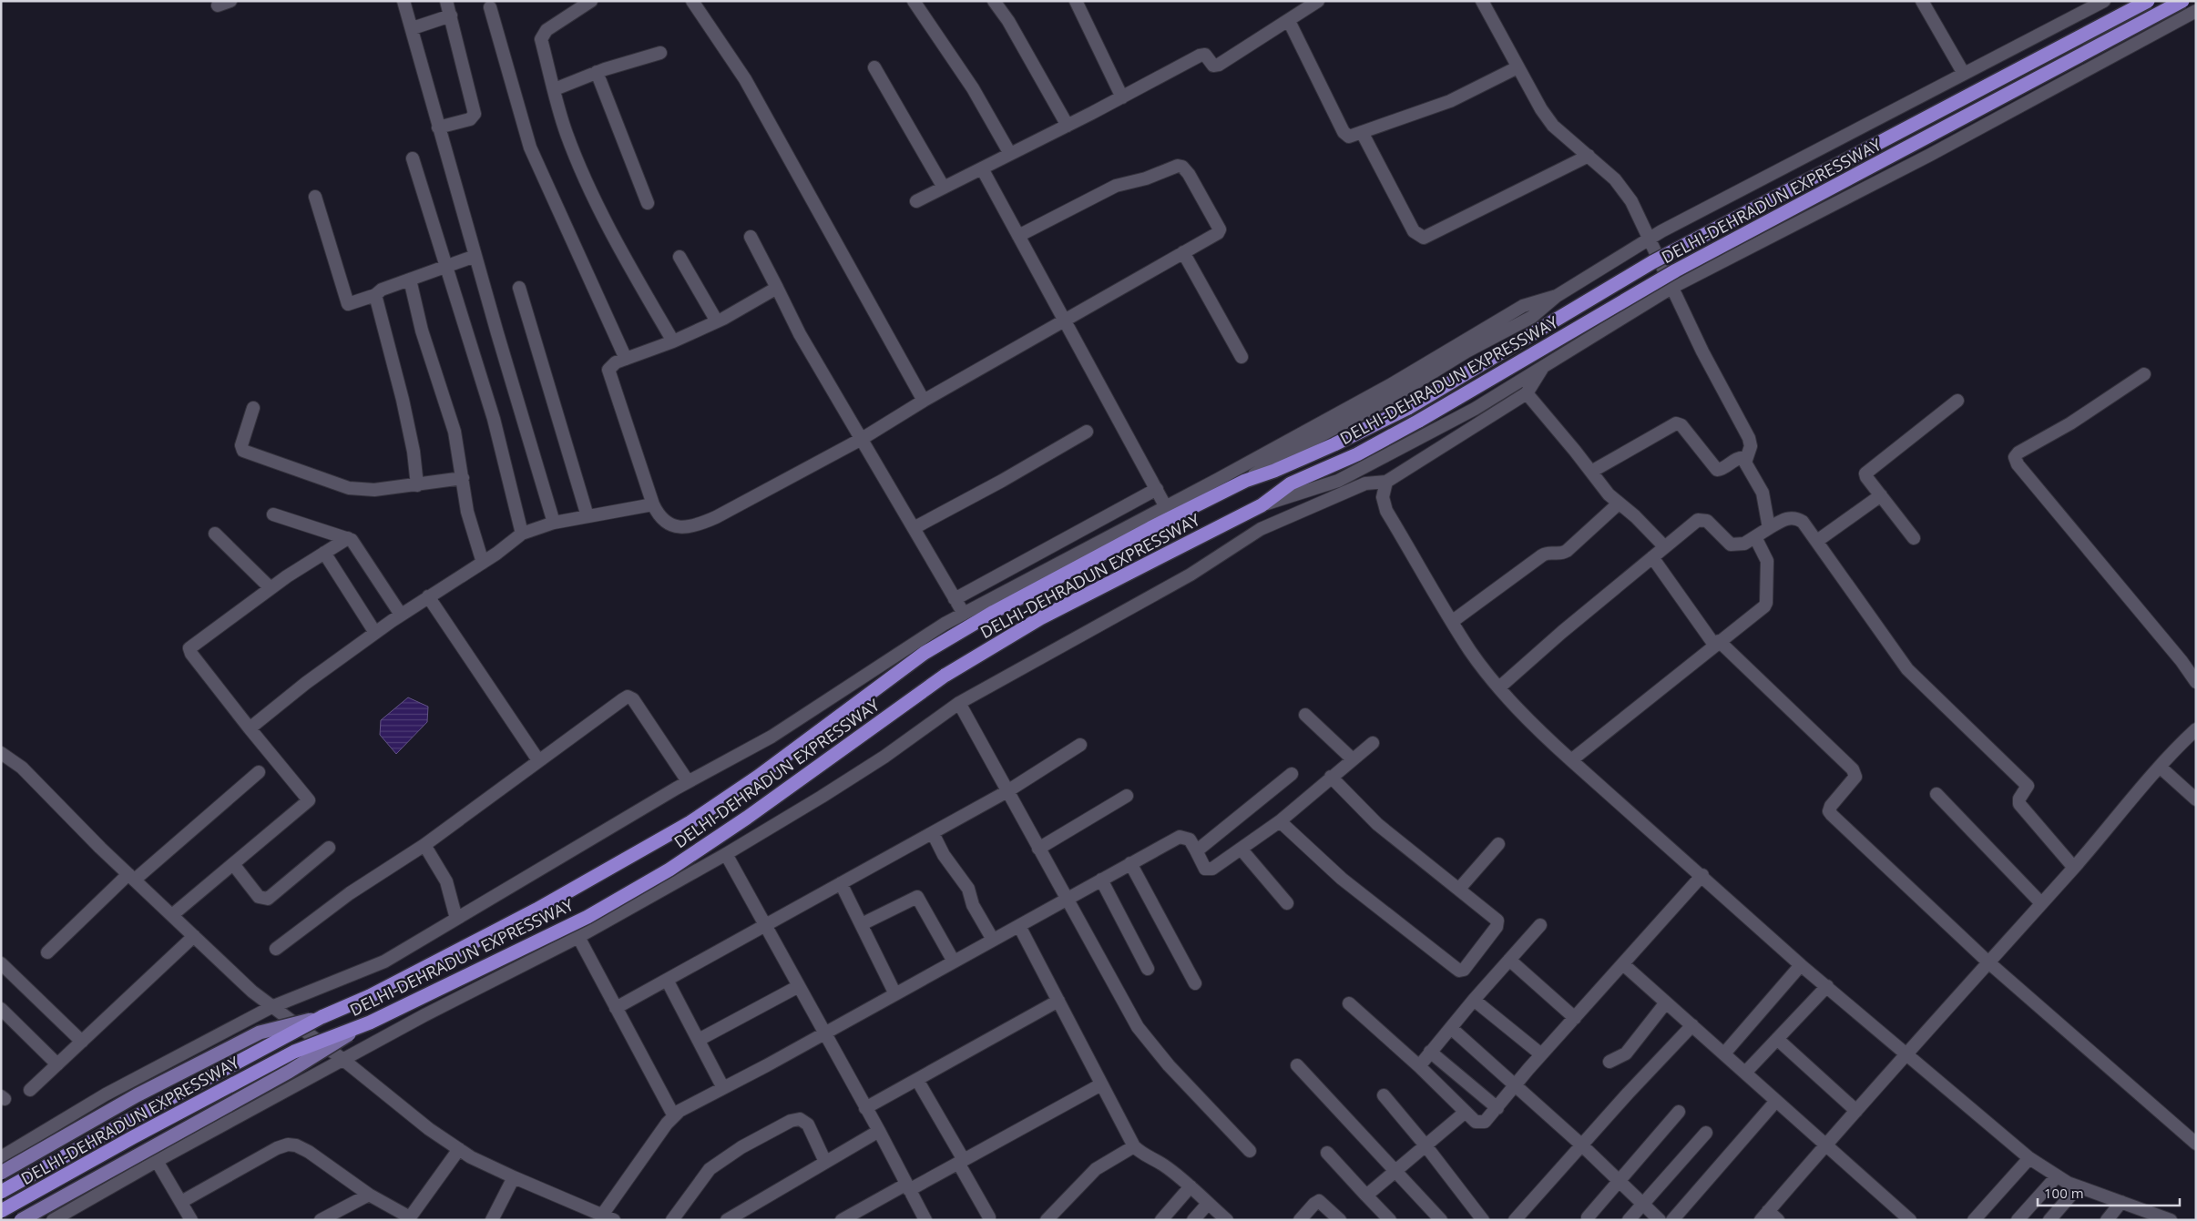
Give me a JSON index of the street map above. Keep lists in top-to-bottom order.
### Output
{
  "streets": {
    "highway": ["DELHI-DEHRADUN EXPRESSWAY"]
  },
  "scale_bar": "100 m"
}
